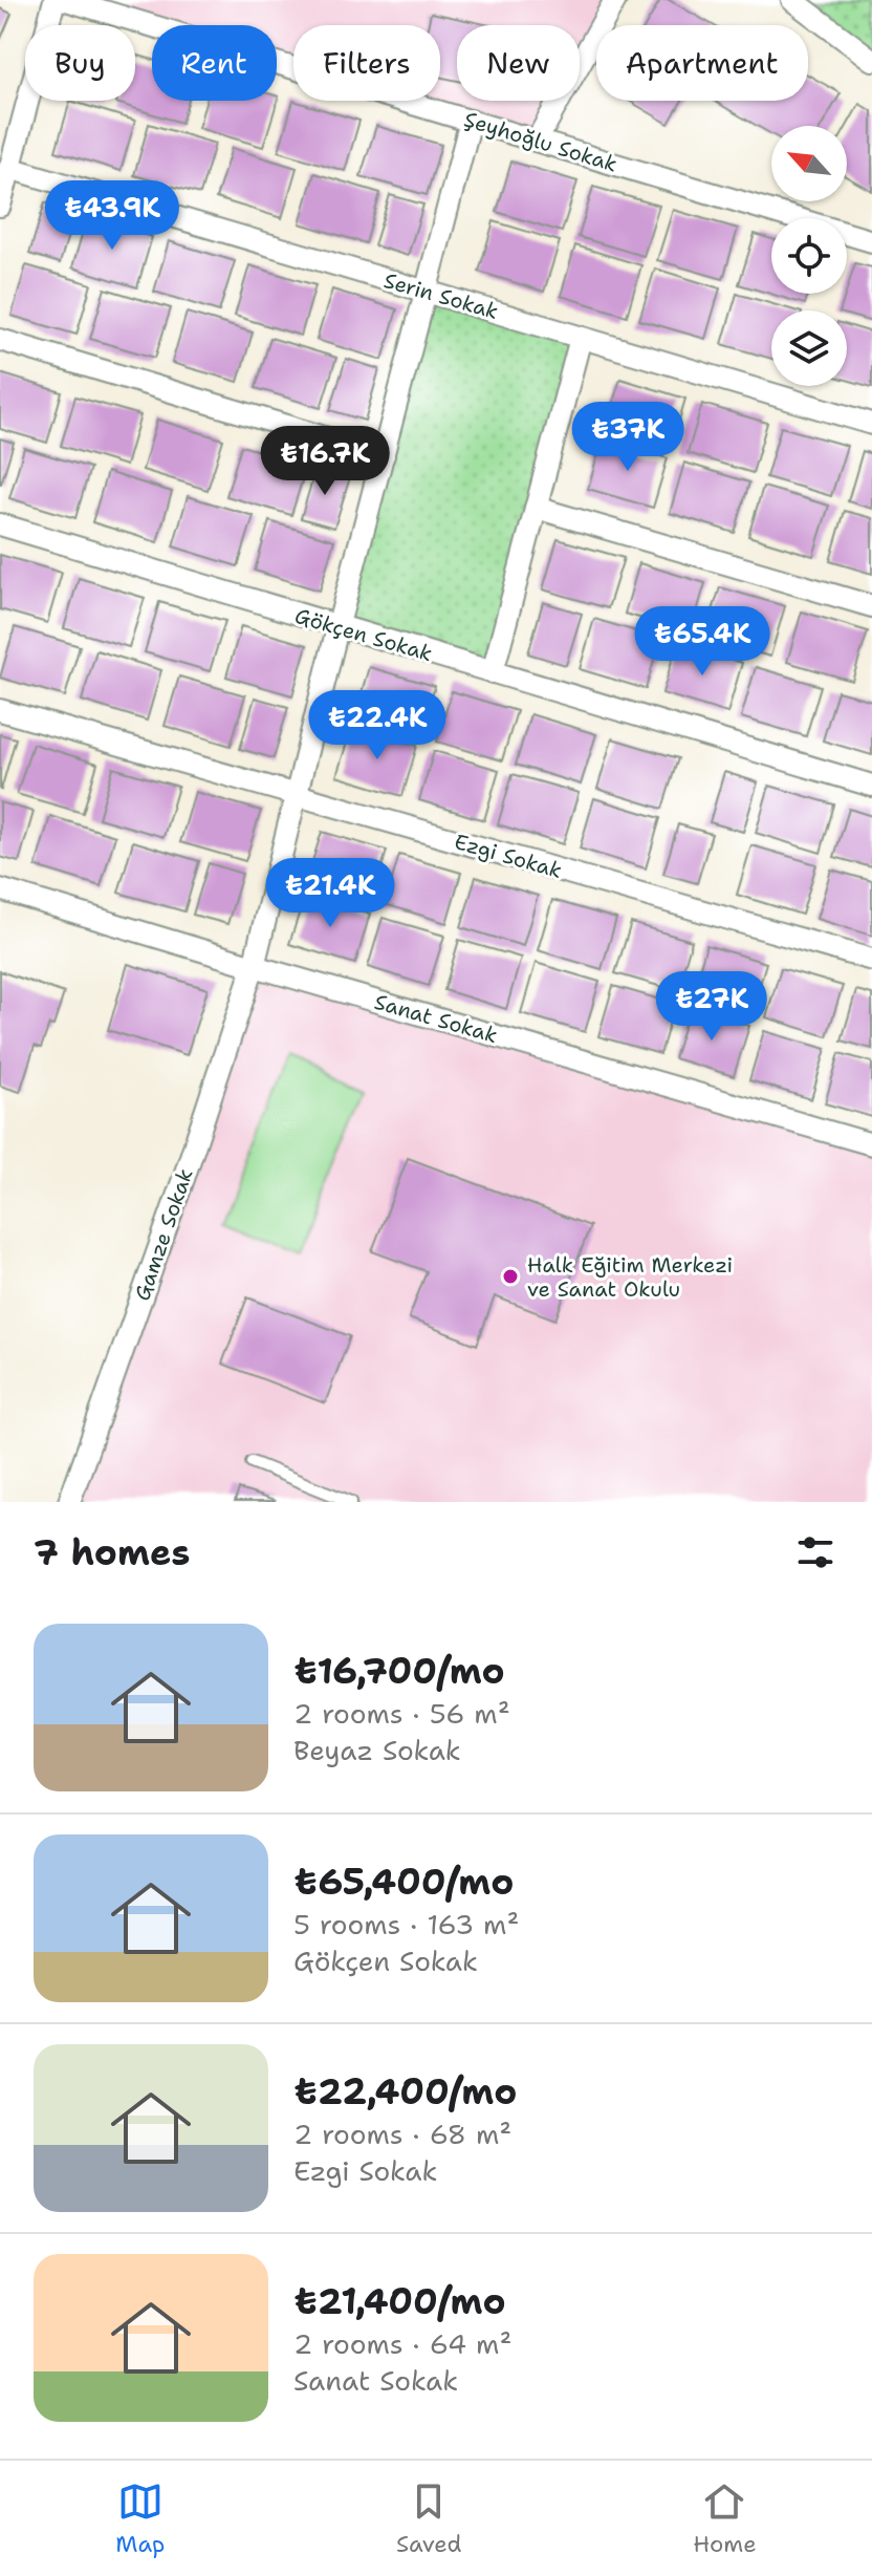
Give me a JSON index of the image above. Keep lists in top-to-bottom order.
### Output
{
  "streets": {
    "street": [
      "Şeyhoğlu Sokak",
      "Serin Sokak",
      "Gökçen Sokak",
      "Ezgi Sokak",
      "Sanat Sokak",
      "Gamze Sokak"
    ]
  },
  "crossings": [
    ["Şeyhoğlu Sokak", "Gamze Sokak"],
    ["Serin Sokak", "Gamze Sokak"],
    ["Gökçen Sokak", "Gamze Sokak"],
    ["Ezgi Sokak", "Gamze Sokak"],
    ["Sanat Sokak", "Gamze Sokak"]
  ],
  "places": ["Halk Eğitim Merkezi ve Sanat Okulu"],
  "north": "top left",
  "page": {
    "chip": [
      "Buy",
      "Rent",
      "Filters",
      "New",
      "Apartment"
    ],
    "price": [
      "₺43.9K",
      "₺37K",
      "₺16.7K",
      "₺65.4K",
      "₺22.4K",
      "₺21.4K",
      "₺27K"
    ],
    "heading": "7 homes",
    "list": [
      {
        "name": "₺16,700/mo",
        "note": "2 rooms · 56 m² · Beyaz Sokak"
      },
      {
        "name": "₺65,400/mo",
        "note": "5 rooms · 163 m² · Gökçen Sokak"
      },
      {
        "name": "₺22,400/mo",
        "note": "2 rooms · 68 m² · Ezgi Sokak"
      },
      {
        "name": "₺21,400/mo",
        "note": "2 rooms · 64 m² · Sanat Sokak"
      }
    ],
    "tabs": ["Map", "Saved", "Home"]
  }
}
